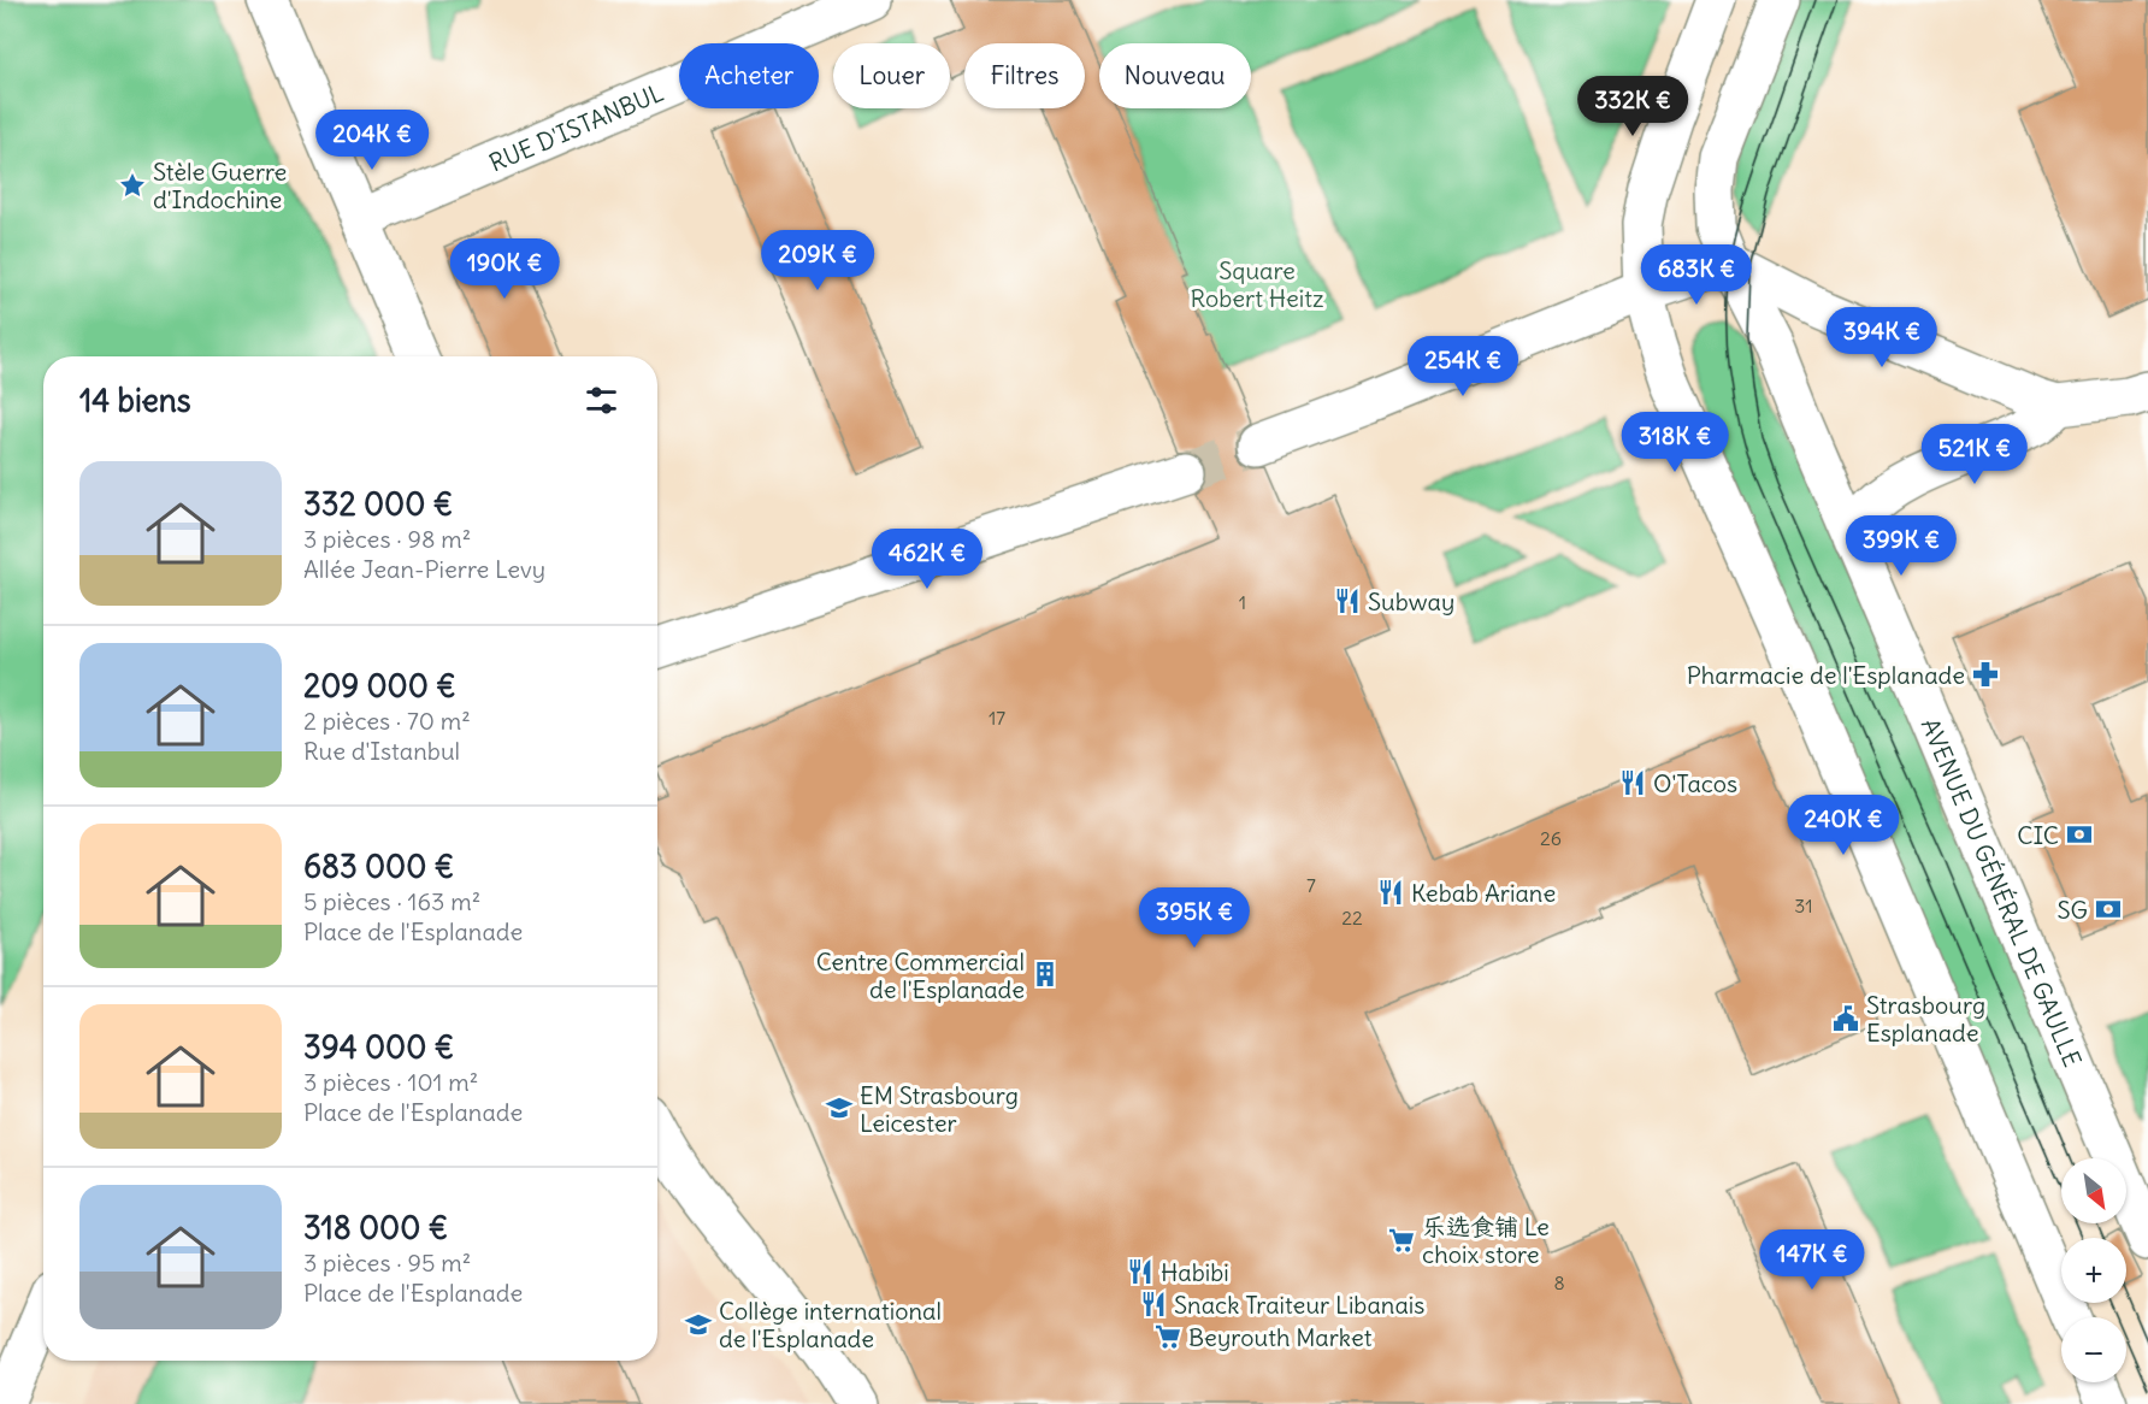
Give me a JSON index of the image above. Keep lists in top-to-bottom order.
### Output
{
  "streets": {
    "street": ["RUE D'ISTANBUL", "AVENUE DU GÉNÉRAL DE GAULLE"]
  },
  "parks": ["Square Robert Heitz"],
  "places": {
    "place": ["Stèle Guerre d'Indochine"],
    "restaurant": [
      "Subway",
      "O'Tacos",
      "Kebab Ariane",
      "Habibi",
      "Snack Traiteur Libanais"
    ],
    "pharmacy": ["Pharmacie de l'Esplanade"],
    "bank": ["CIC", "SG"],
    "building": ["Centre Commercial de l'Esplanade"],
    "public building": ["Strasbourg Esplanade"],
    "school or university": ["EM Strasbourg Leicester", "Collège international de l'Esplanade"],
    "supermarket": ["乐选食铺 Le choix store", "Beyrouth Market"]
  },
  "house_numbers": [
    "1",
    "17",
    "26",
    "7",
    "31",
    "22",
    "8"
  ],
  "north": "bottom right",
  "page": {
    "chip": [
      "Acheter",
      "Louer",
      "Filtres",
      "Nouveau"
    ],
    "price": [
      "332K €",
      "204K €",
      "209K €",
      "190K €",
      "683K €",
      "394K €",
      "254K €",
      "318K €",
      "521K €",
      "399K €",
      "462K €",
      "240K €",
      "395K €",
      "147K €"
    ],
    "heading": "14 biens",
    "list": [
      {
        "name": "332 000 €",
        "note": "3 pièces · 98 m² · Allée Jean-Pierre Levy"
      },
      {
        "name": "209 000 €",
        "note": "2 pièces · 70 m² · Rue d'Istanbul"
      },
      {
        "name": "683 000 €",
        "note": "5 pièces · 163 m² · Place de l'Esplanade"
      },
      {
        "name": "394 000 €",
        "note": "3 pièces · 101 m² · Place de l'Esplanade"
      },
      {
        "name": "318 000 €",
        "note": "3 pièces · 95 m² · Place de l'Esplanade"
      }
    ],
    "map_buttons": ["+", "−"]
  }
}
